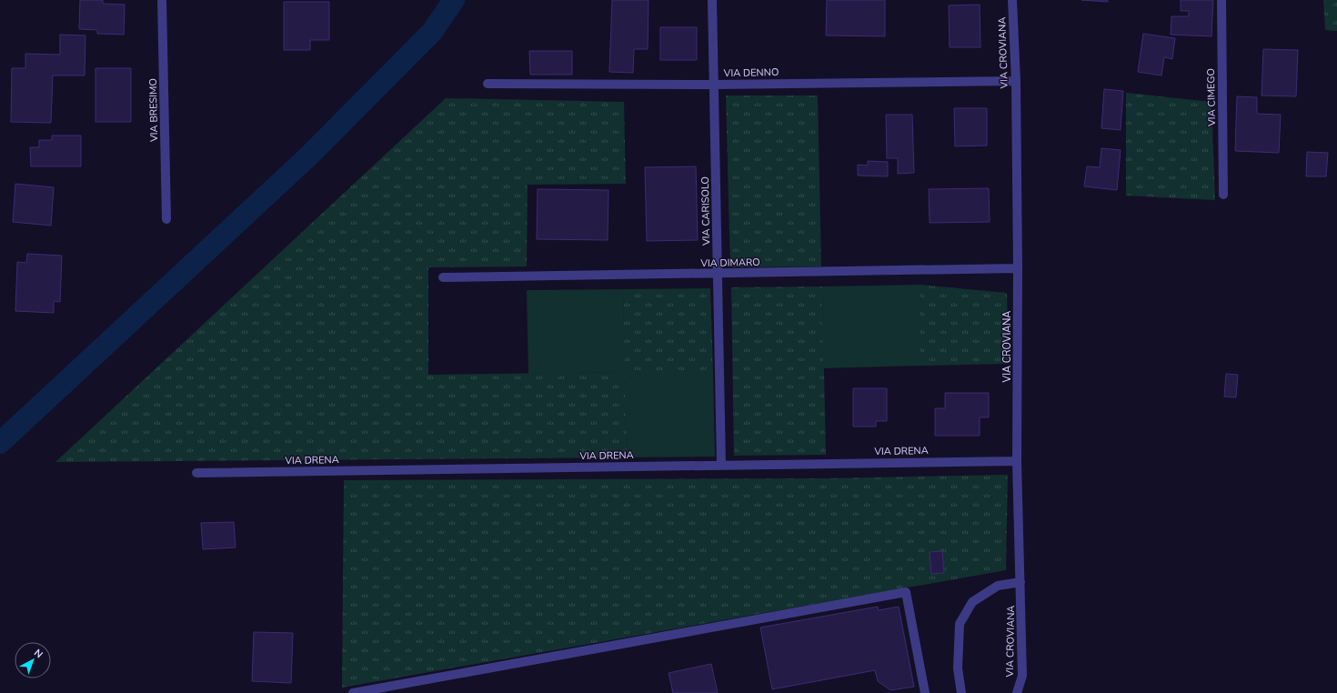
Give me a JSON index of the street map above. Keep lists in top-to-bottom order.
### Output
{
  "streets": {
    "street": [
      "VIA CROVIANA",
      "VIA DENNO",
      "VIA CIMEGO",
      "VIA BRESIMO",
      "VIA CARISOLO",
      "VIA DIMARO",
      "VIA DRENA"
    ]
  },
  "crossings": [
    ["VIA CROVIANA", "VIA DENNO"],
    ["VIA CROVIANA", "VIA DIMARO"],
    ["VIA CROVIANA", "VIA DRENA"],
    ["VIA DENNO", "VIA CARISOLO"],
    ["VIA CARISOLO", "VIA DIMARO"],
    ["VIA CARISOLO", "VIA DRENA"]
  ],
  "north": "top right"
}
